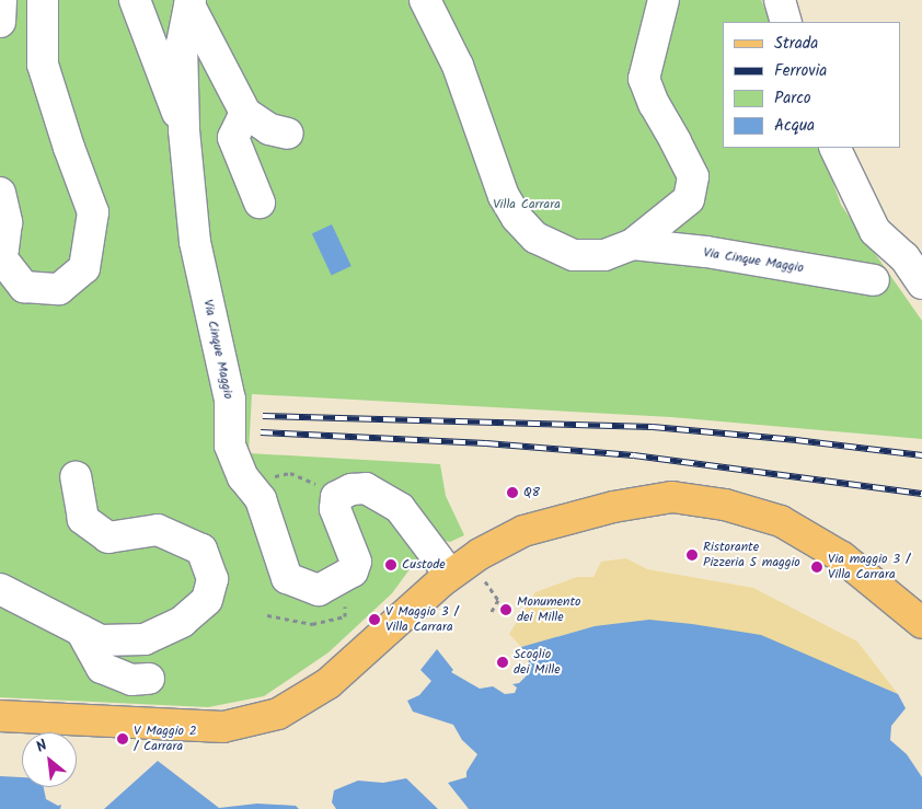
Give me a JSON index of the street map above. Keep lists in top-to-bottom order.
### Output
{
  "streets": {
    "street": ["Via Cinque Maggio"]
  },
  "parks": ["Villa Carrara"],
  "places": [
    "Q8",
    "Ristorante Pizzeria 5 maggio",
    "Custode",
    "Via maggio 3 / Villa Carrara",
    "Monumento dei Mille",
    "V Maggio 3 / Villa Carrara",
    "Scoglio dei Mille",
    "V Maggio 2 / Carrara"
  ],
  "legend": [
    "Strada",
    "Ferrovia",
    "Parco",
    "Acqua"
  ],
  "north": "top left"
}
